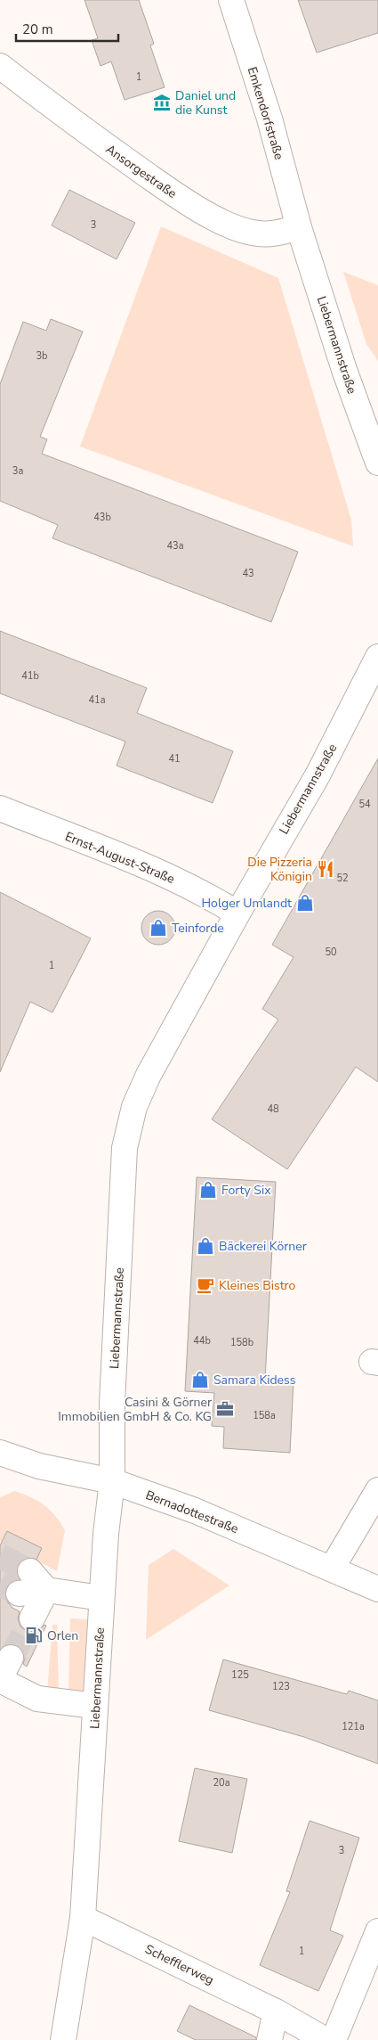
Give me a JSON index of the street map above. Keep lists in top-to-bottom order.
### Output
{
  "streets": {
    "street": [
      "Emkendorfstraße",
      "Ansorgestraße",
      "Liebermannstraße",
      "Ernst-August-Straße",
      "Bernadottestraße",
      "Schefflerweg"
    ]
  },
  "crossings": [
    ["Emkendorfstraße", "Ansorgestraße"],
    ["Emkendorfstraße", "Liebermannstraße"],
    ["Ansorgestraße", "Liebermannstraße"],
    ["Liebermannstraße", "Ernst-August-Straße"],
    ["Liebermannstraße", "Bernadottestraße"],
    ["Liebermannstraße", "Schefflerweg"]
  ],
  "places": {
    "museum": ["Daniel und die Kunst"],
    "restaurant": ["Die Pizzeria Königin"],
    "shop": [
      "Holger Umlandt",
      "Teinforde",
      "Forty Six",
      "Bäckerei Körner",
      "Samara Kidess"
    ],
    "cafe": ["Kleines Bistro"],
    "office": ["Casini & Görner Immobilien GmbH & Co. KG"],
    "fuel station": ["Orlen"]
  },
  "house_numbers": [
    "1",
    "3",
    "3b",
    "3a",
    "43b",
    "43a",
    "43",
    "41b",
    "41a",
    "41",
    "54",
    "52",
    "50",
    "1",
    "48",
    "44b",
    "158b",
    "158a",
    "125",
    "123",
    "121a",
    "20a",
    "3",
    "1"
  ],
  "scale_bar": "20 m"
}
